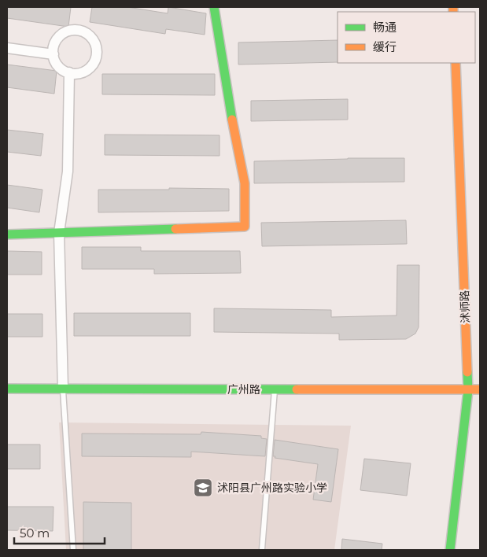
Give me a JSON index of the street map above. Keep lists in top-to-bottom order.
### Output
{
  "streets": {
    "street": ["沭师路", "广州路"]
  },
  "crossings": [
    ["沭师路", "广州路"]
  ],
  "places": {
    "school or university": ["沭阳县广州路实验小学"]
  },
  "legend": ["畅通", "缓行"],
  "scale_bar": "50 m"
}
